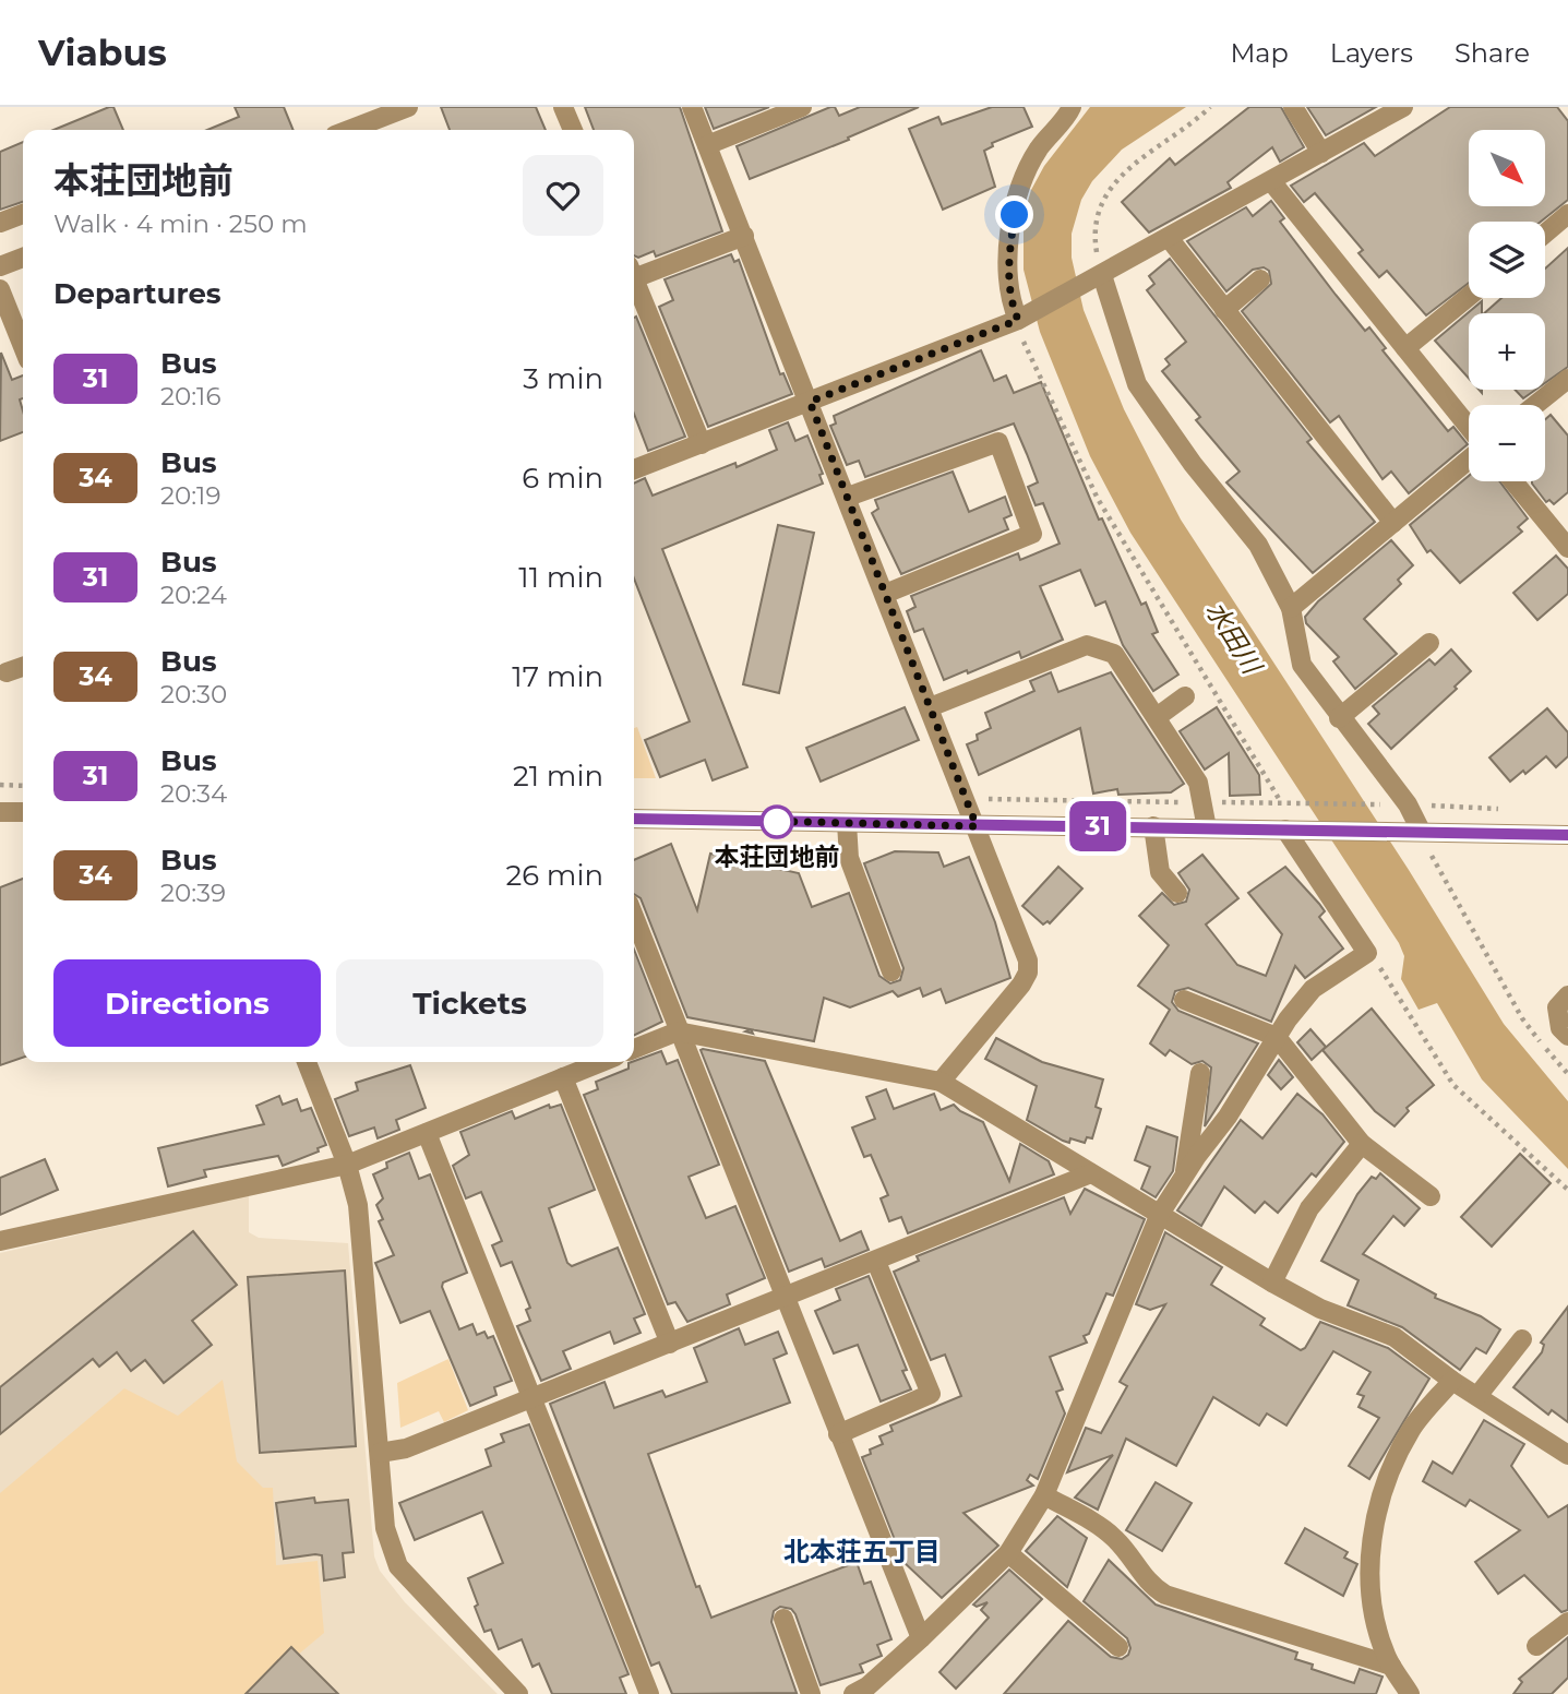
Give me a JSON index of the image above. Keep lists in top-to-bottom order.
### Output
{
  "districts": ["北本荘五丁目"],
  "water": ["水田川"],
  "places": ["本荘団地前"],
  "lines": ["bus line 31"],
  "north": "bottom right",
  "page": {
    "header": "Viabus",
    "nav": ["Map", "Layers", "Share"],
    "on_map": "31",
    "map_buttons": ["+", "−"],
    "heading": [
      ["本荘団地前", "Walk · 4 min · 250 m"],
      "Departures"
    ],
    "list": [
      {
        "mark": "31",
        "name": "Bus",
        "note": "20:16",
        "value": "3 min"
      },
      {
        "mark": "34",
        "name": "Bus",
        "note": "20:19",
        "value": "6 min"
      },
      {
        "mark": "31",
        "name": "Bus",
        "note": "20:24",
        "value": "11 min"
      },
      {
        "mark": "34",
        "name": "Bus",
        "note": "20:30",
        "value": "17 min"
      },
      {
        "mark": "31",
        "name": "Bus",
        "note": "20:34",
        "value": "21 min"
      },
      {
        "mark": "34",
        "name": "Bus",
        "note": "20:39",
        "value": "26 min"
      }
    ],
    "buttons": ["Directions", "Tickets"]
  }
}
